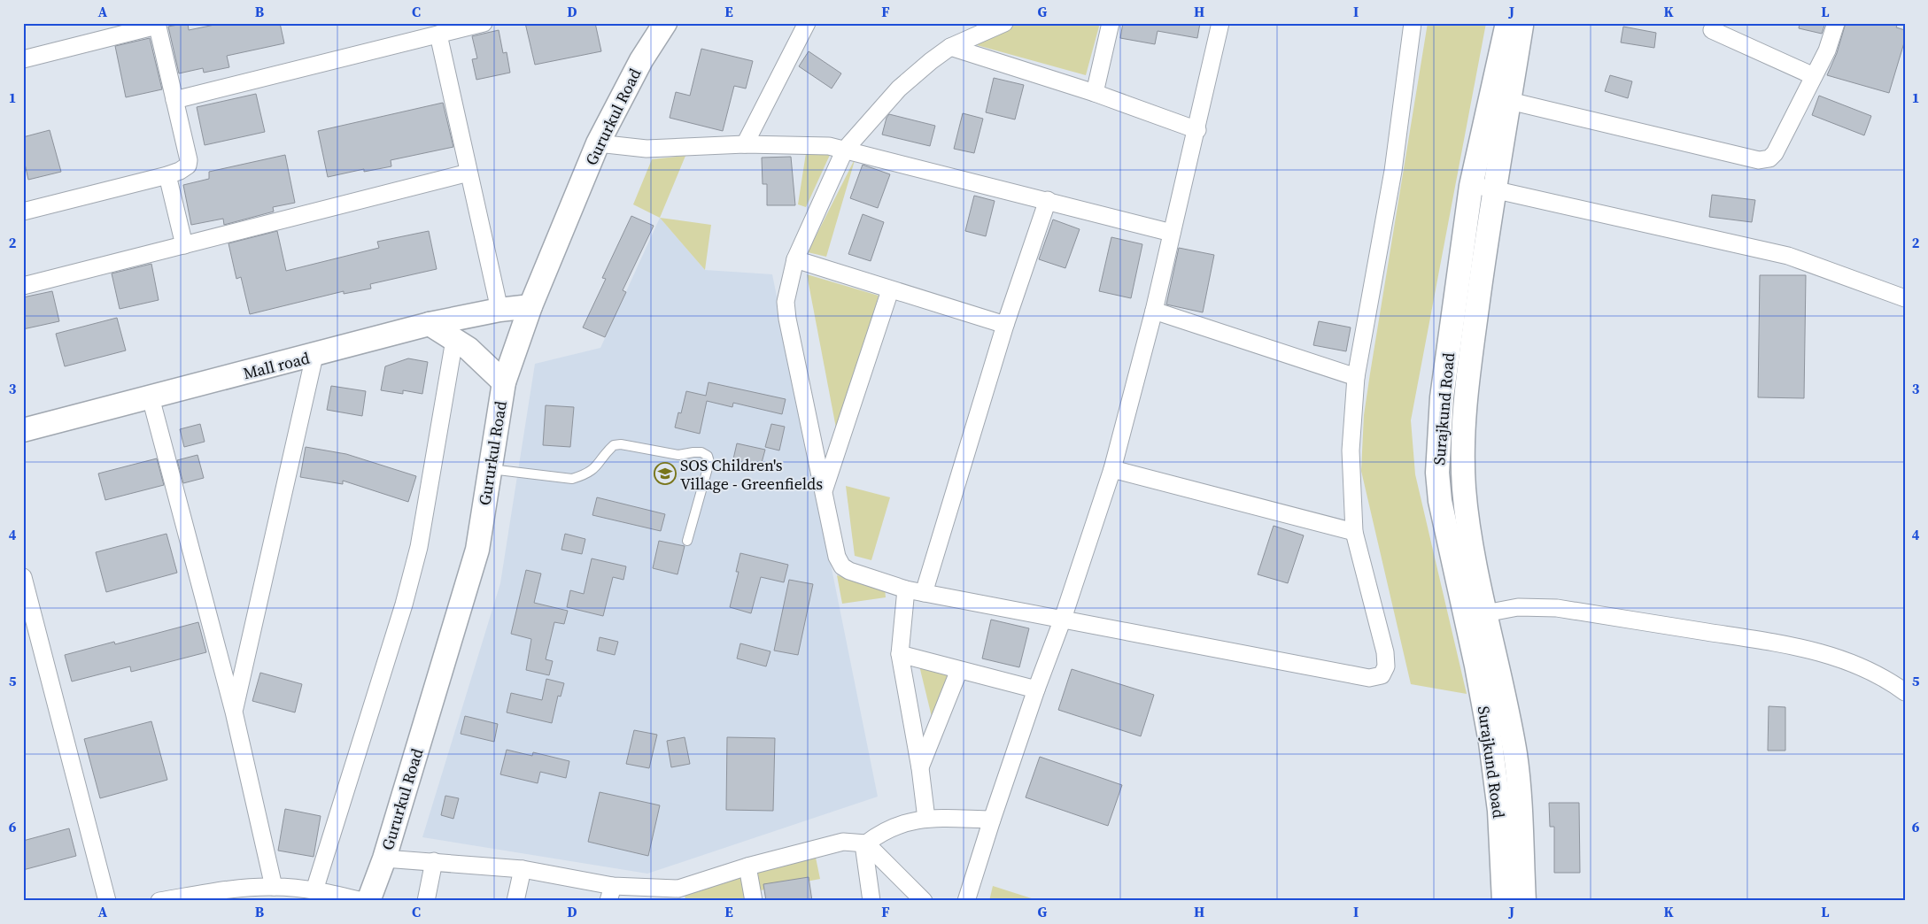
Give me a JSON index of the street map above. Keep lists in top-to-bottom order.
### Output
{
  "streets": {
    "main road": ["Gururkul Road", "Mall road", "Surajkund Road"]
  },
  "crossings": [
    ["Gururkul Road", "Mall road"]
  ],
  "places": {
    "school or university": ["SOS Children's Village - Greenfields"]
  },
  "grid": {
    "columns": [
      "A",
      "B",
      "C",
      "D",
      "E",
      "F",
      "G",
      "H",
      "I",
      "J",
      "K",
      "L"
    ],
    "rows": [
      "1",
      "2",
      "3",
      "4",
      "5",
      "6"
    ]
  }
}
